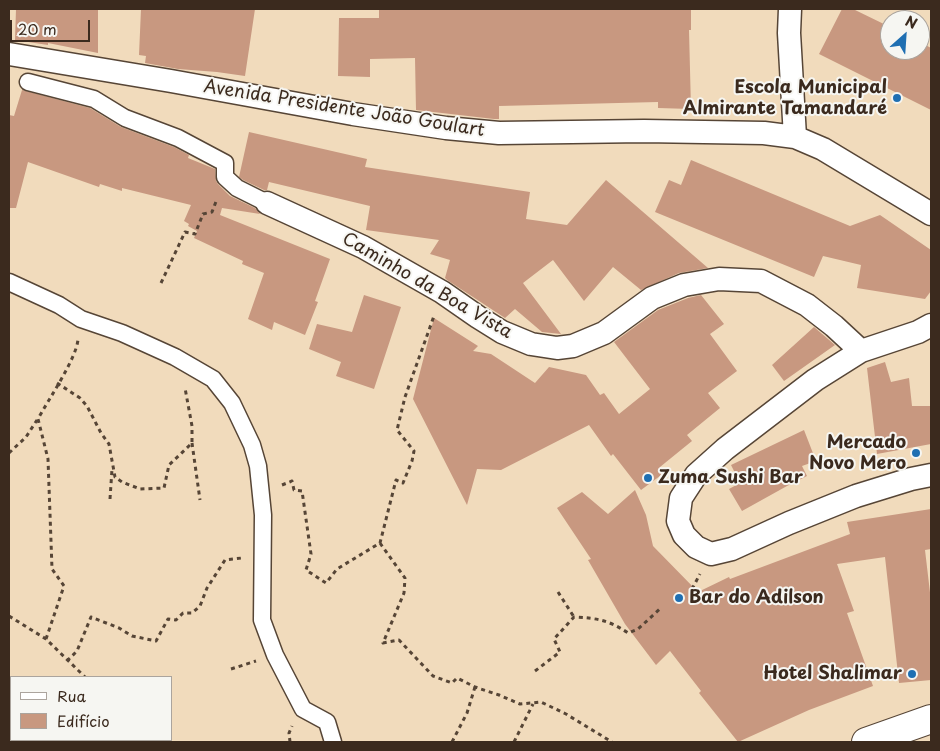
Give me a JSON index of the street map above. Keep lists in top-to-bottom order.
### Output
{
  "streets": {
    "street": ["Avenida Presidente João Goulart", "Caminho da Boa Vista"]
  },
  "places": [
    "Escola Municipal Almirante Tamandaré",
    "Mercado Novo Mero",
    "Zuma Sushi Bar",
    "Bar do Adilson",
    "Hotel Shalimar"
  ],
  "legend": ["Rua", "Edifício"],
  "scale_bar": "20 m",
  "north": "top right"
}
